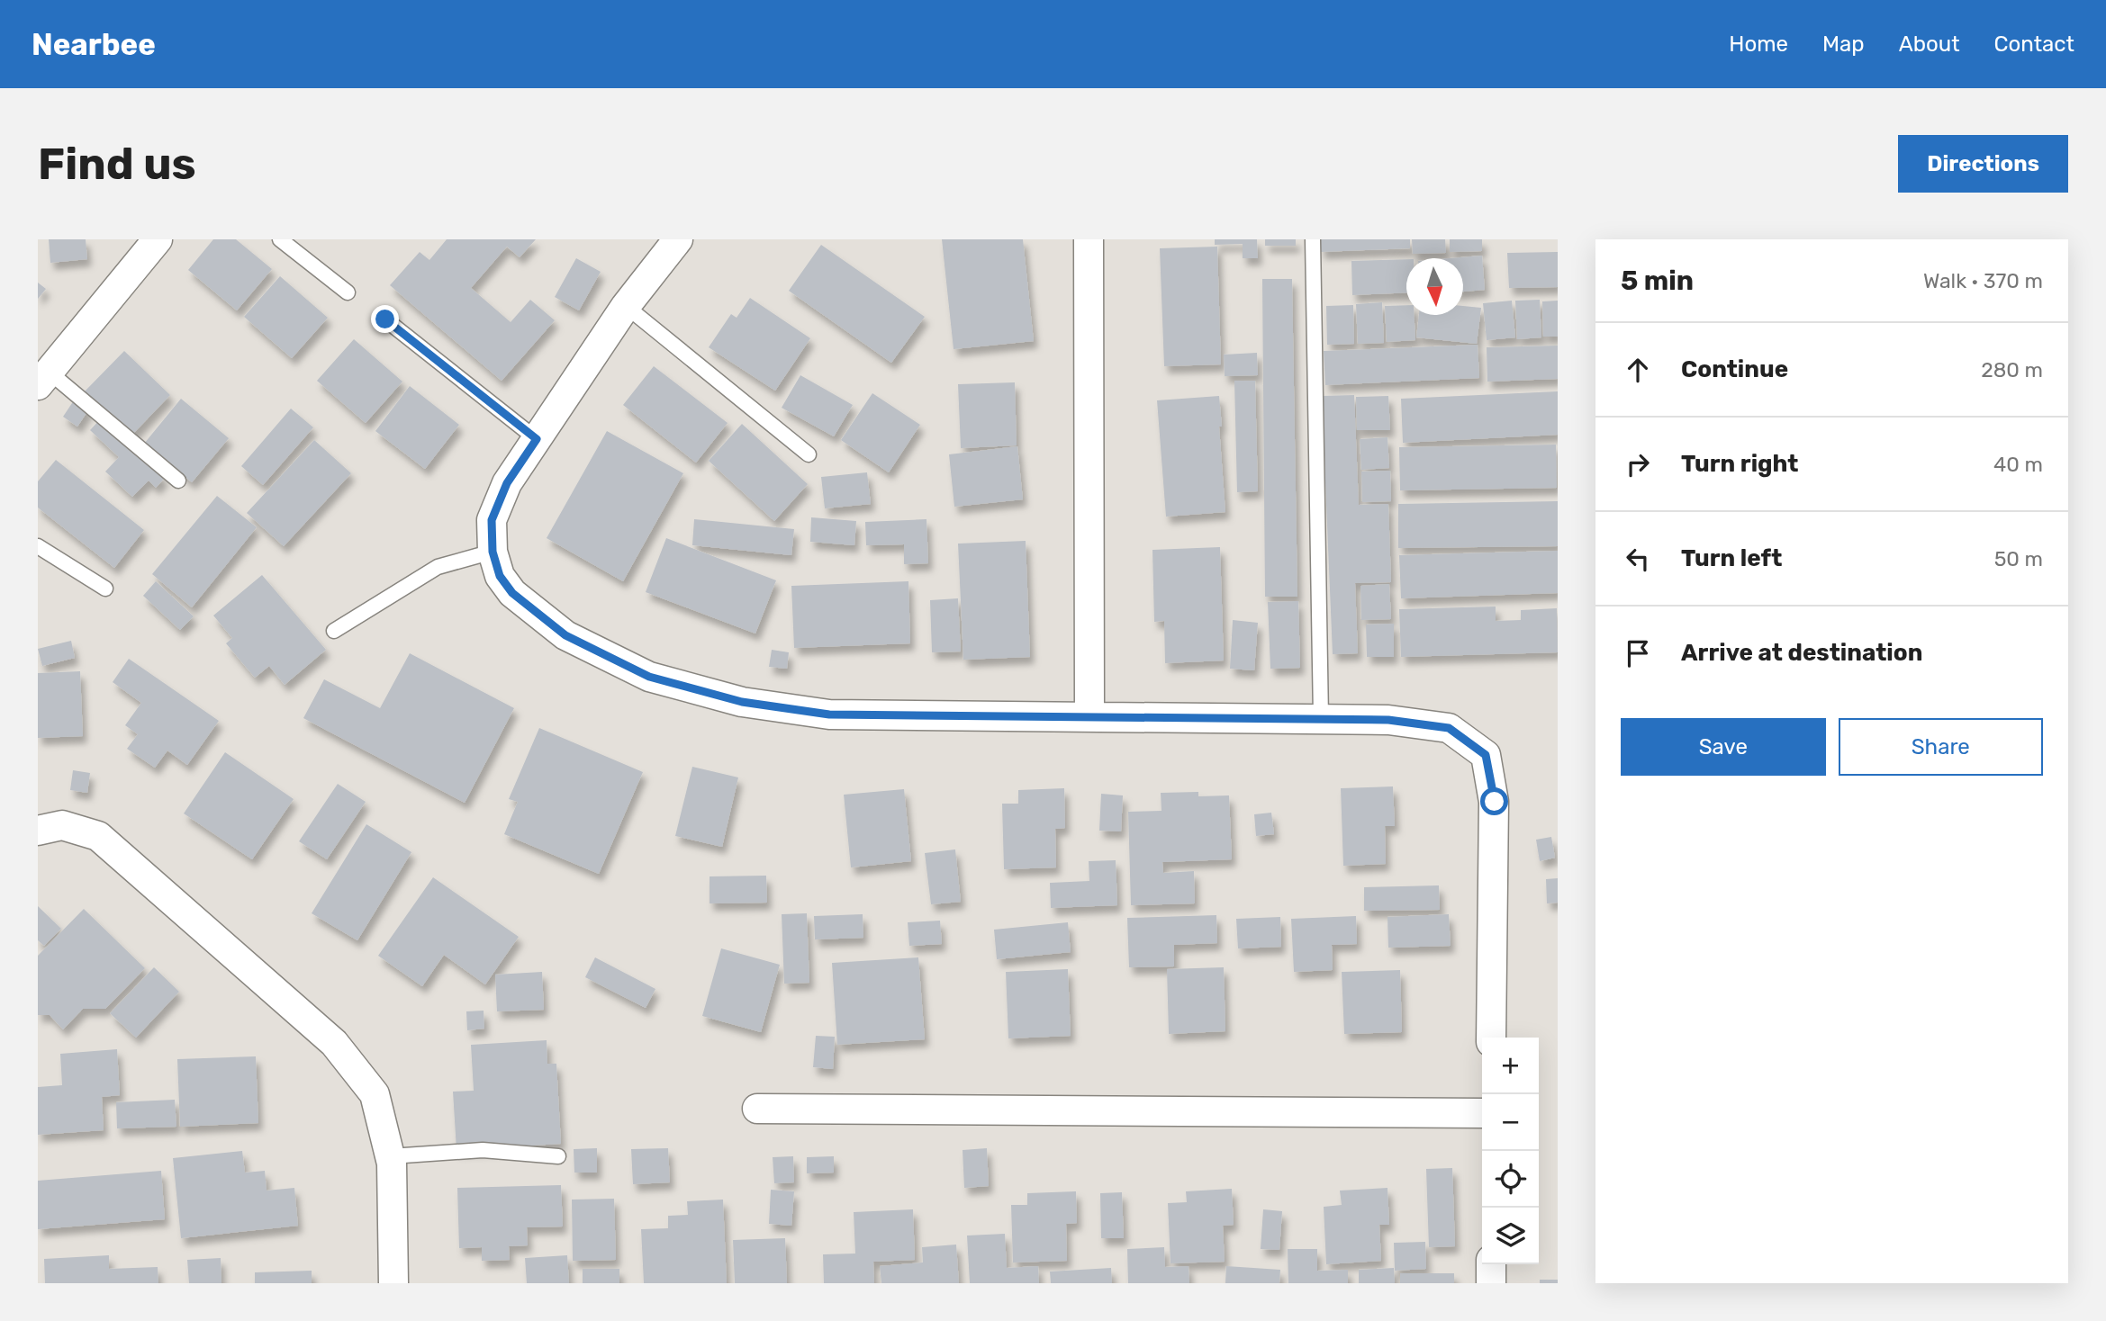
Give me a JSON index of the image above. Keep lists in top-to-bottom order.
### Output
{
  "north": "bottom",
  "page": {
    "header": "Nearbee",
    "nav": [
      "Home",
      "Map",
      "About",
      "Contact"
    ],
    "buttons": [
      "Directions",
      ["Save", "Share"]
    ],
    "title": "Find us",
    "heading": ["5 min", "Walk · 370 m"],
    "list": [
      ["Continue", "280 m"],
      ["Turn right", "40 m"],
      ["Turn left", "50 m"],
      "Arrive at destination"
    ],
    "map_buttons": ["+", "−"]
  }
}
